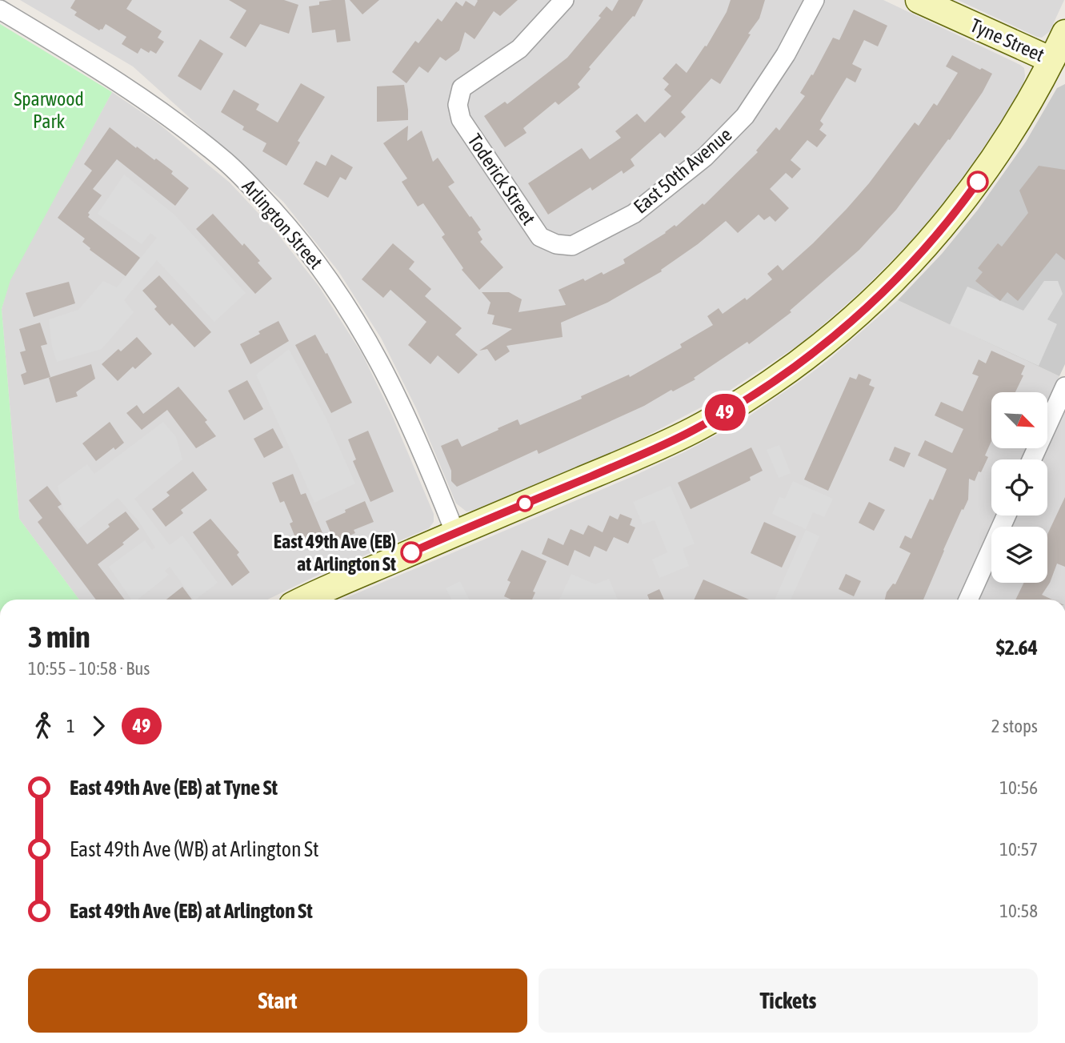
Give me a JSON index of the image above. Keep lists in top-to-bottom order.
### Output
{
  "streets": {
    "street": [
      "Tyne Street",
      "East 50th Avenue",
      "Toderick Street",
      "Arlington Street"
    ]
  },
  "crossings": [
    ["East 50th Avenue", "Toderick Street"]
  ],
  "parks": ["Sparwood Park"],
  "places": ["East 49th Ave (EB) at Arlington St"],
  "lines": ["bus line 49"],
  "north": "bottom right",
  "page": {
    "on_map": "49",
    "heading": ["3 min", "10:55 – 10:58 · Bus", "$2.64"],
    "legs": ["1", "49", "2 stops"],
    "list": [
      {
        "name": "East 49th Ave (EB) at Tyne St",
        "value": "10:56"
      },
      {
        "name": "East 49th Ave (WB) at Arlington St",
        "value": "10:57"
      },
      {
        "name": "East 49th Ave (EB) at Arlington St",
        "value": "10:58"
      }
    ],
    "buttons": ["Start", "Tickets"]
  }
}
